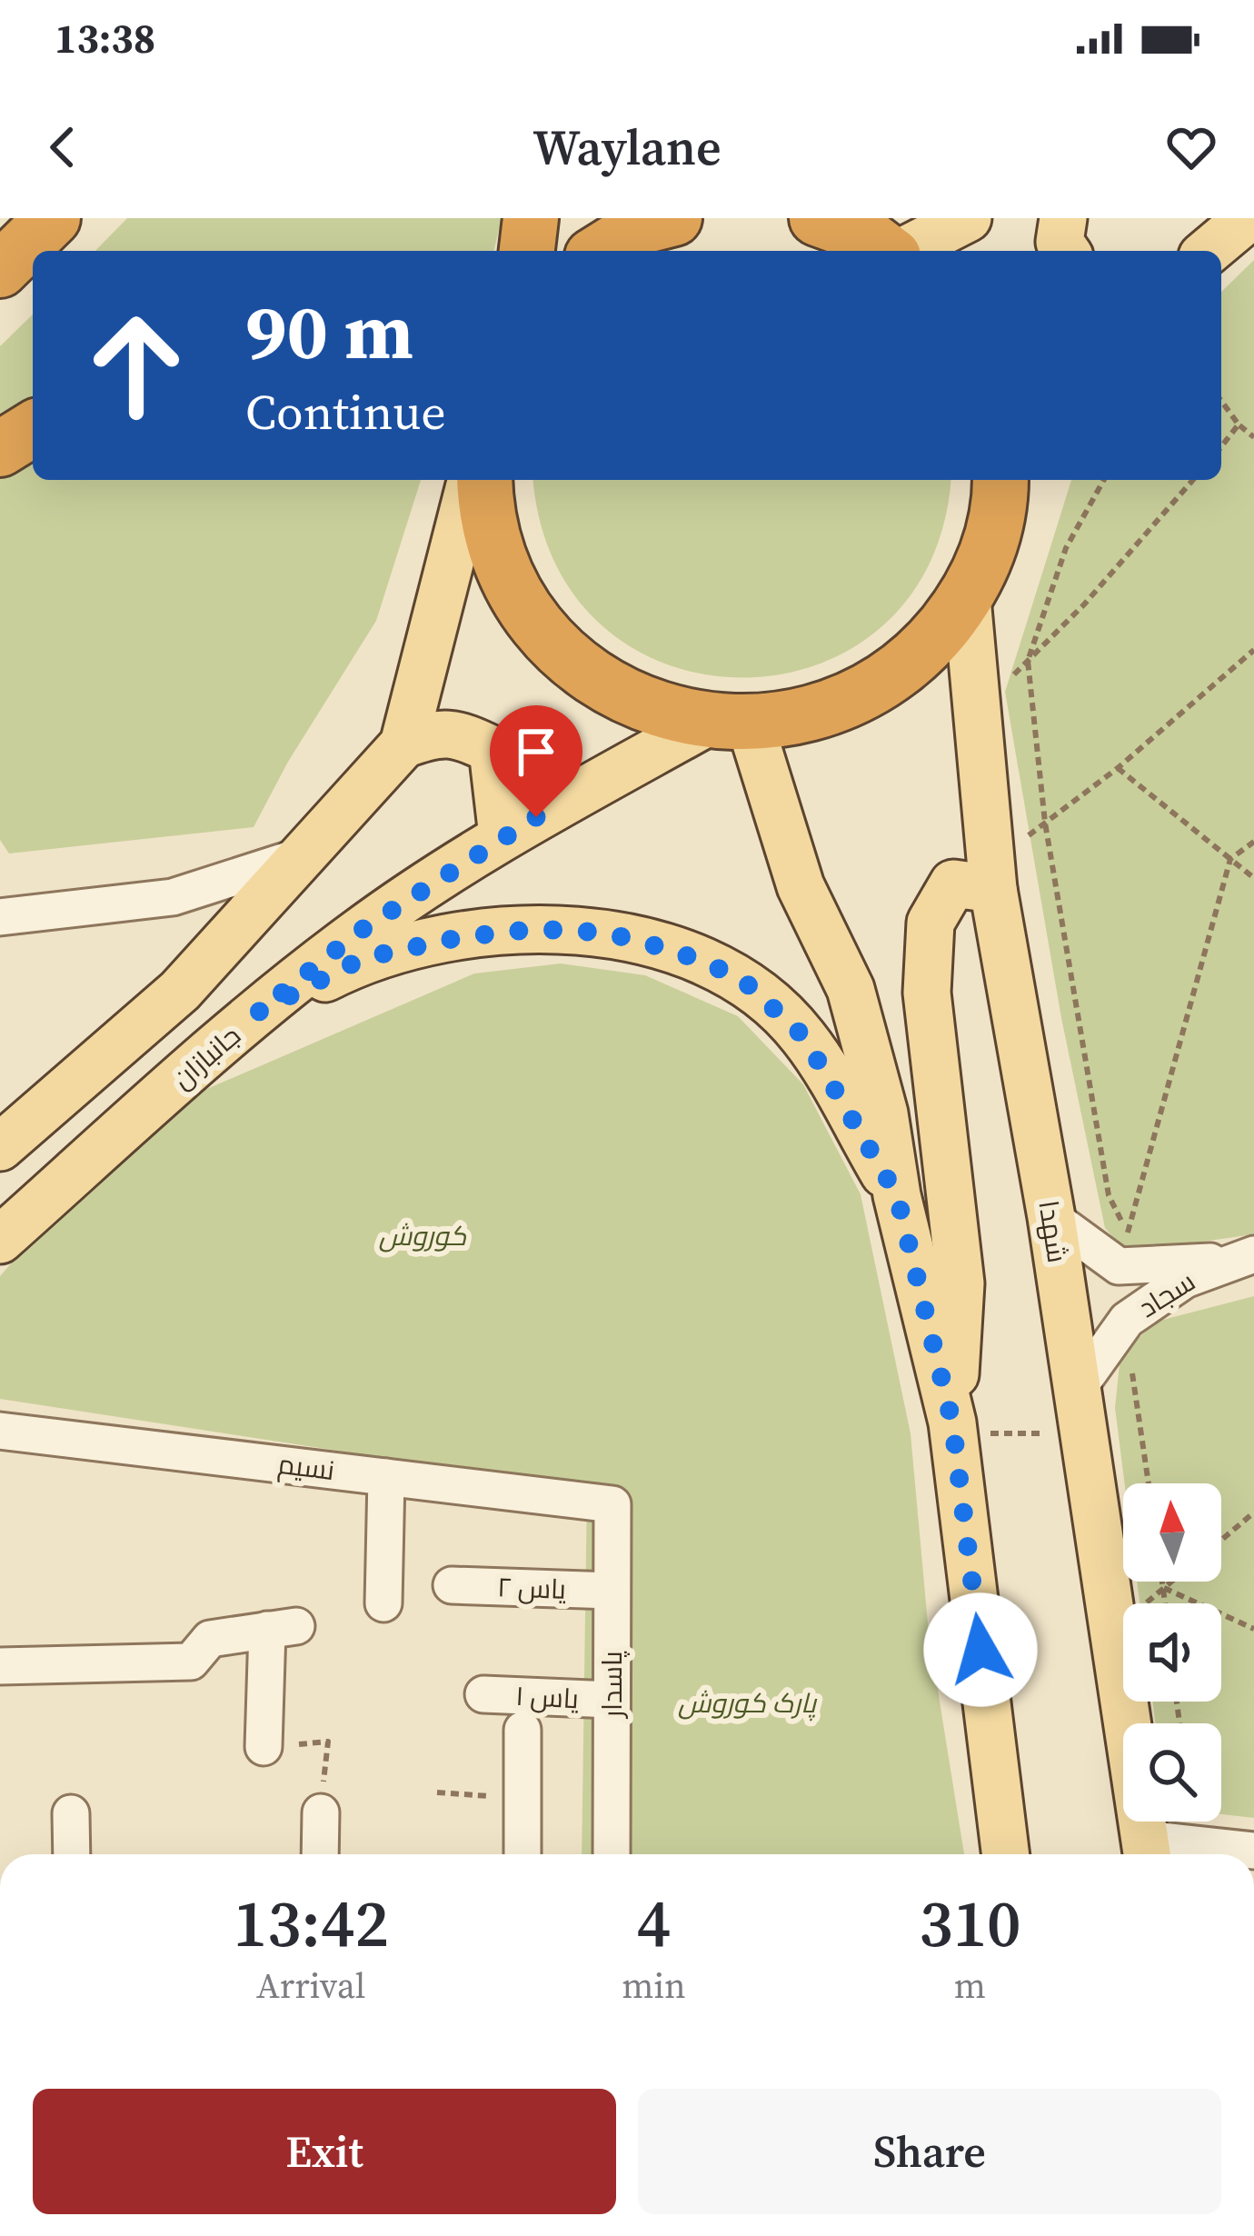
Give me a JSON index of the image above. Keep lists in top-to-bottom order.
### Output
{
  "streets": {
    "main road": ["جانبازان", "شهدا"],
    "street": [
      "سجاد",
      "نسیم",
      "یاس ۲",
      "پاسدار",
      "یاس ۱"
    ]
  },
  "crossings": [
    ["شهدا", "سجاد"],
    ["نسیم", "پاسدار"],
    ["یاس ۲", "پاسدار"],
    ["پاسدار", "یاس ۱"]
  ],
  "parks": ["کوروش", "پارک کوروش"],
  "north": "top",
  "page": {
    "status": "13:38",
    "header": "Waylane",
    "turn": ["90 m", "Continue"],
    "eta": [
      "13:42",
      "Arrival",
      "4",
      "min",
      "310",
      "m"
    ],
    "buttons": ["Exit", "Share"]
  }
}
